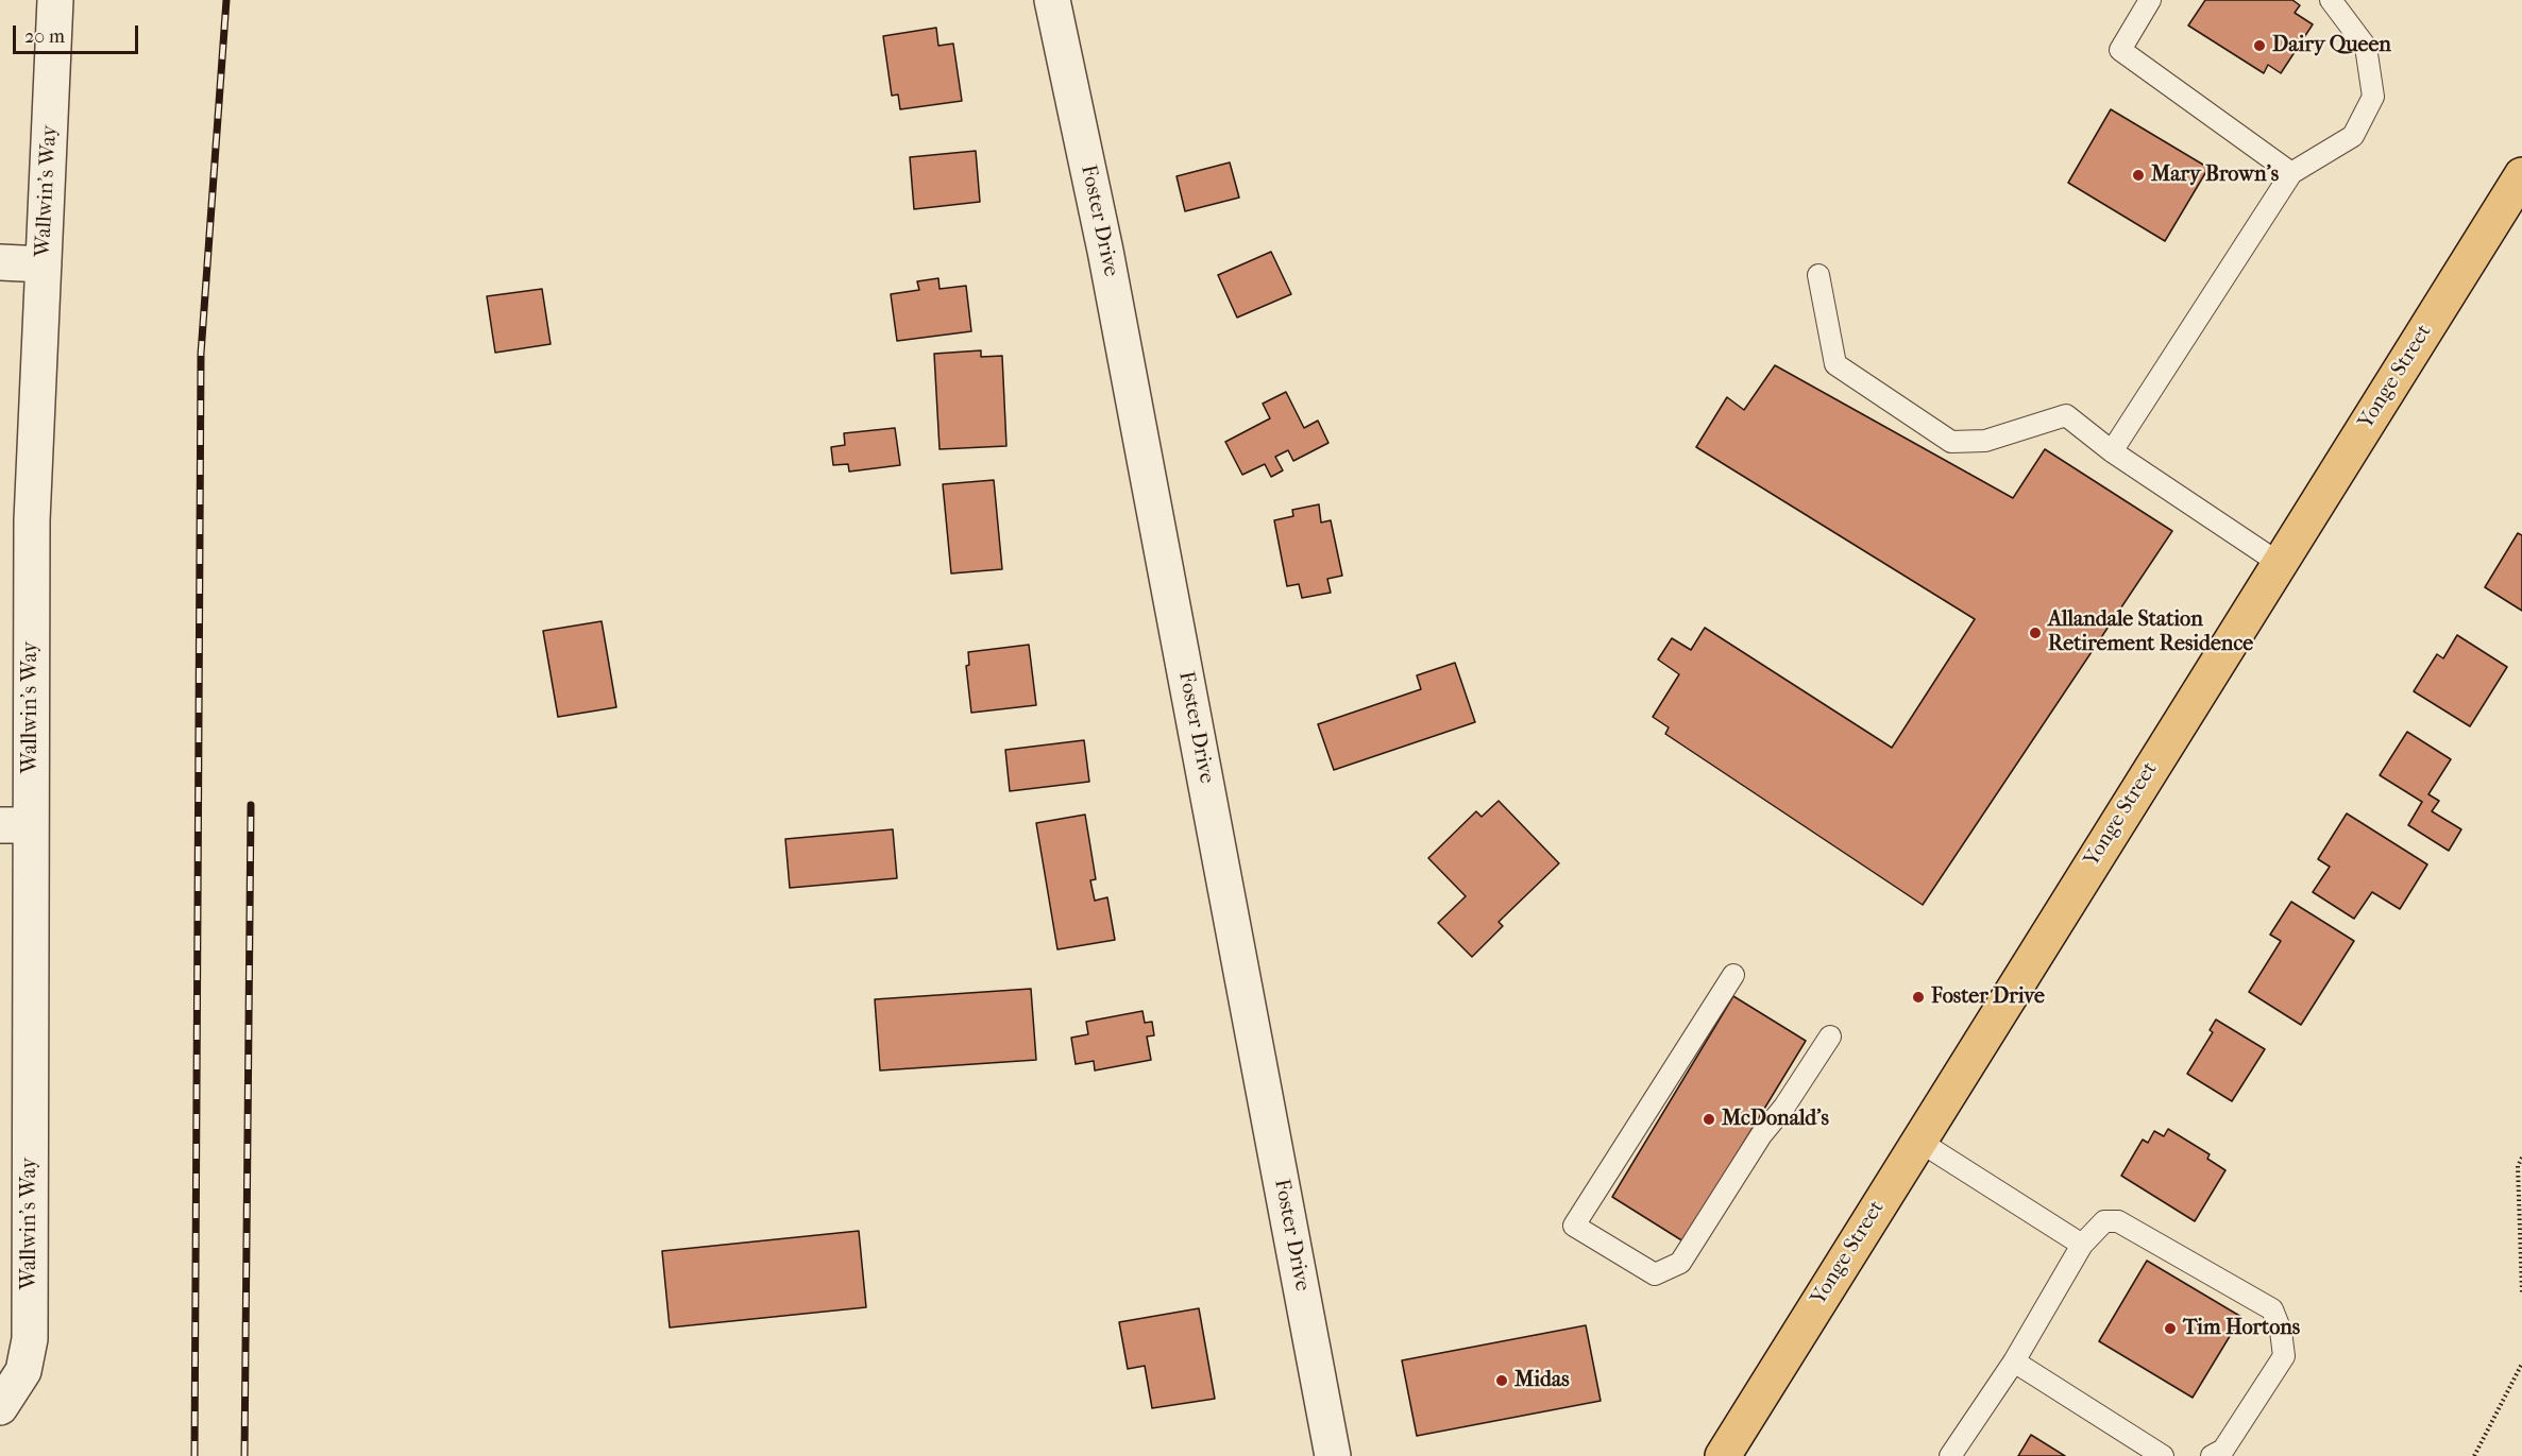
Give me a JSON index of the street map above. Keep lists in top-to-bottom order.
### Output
{
  "streets": {
    "main road": ["Yonge Street"],
    "street": ["Wallwin's Way", "Foster Drive"]
  },
  "places": [
    "Dairy Queen",
    "Mary Brown's",
    "Allandale Station Retirement Residence",
    "Foster Drive",
    "McDonald's",
    "Tim Hortons",
    "Midas"
  ],
  "scale_bar": "20 m"
}
